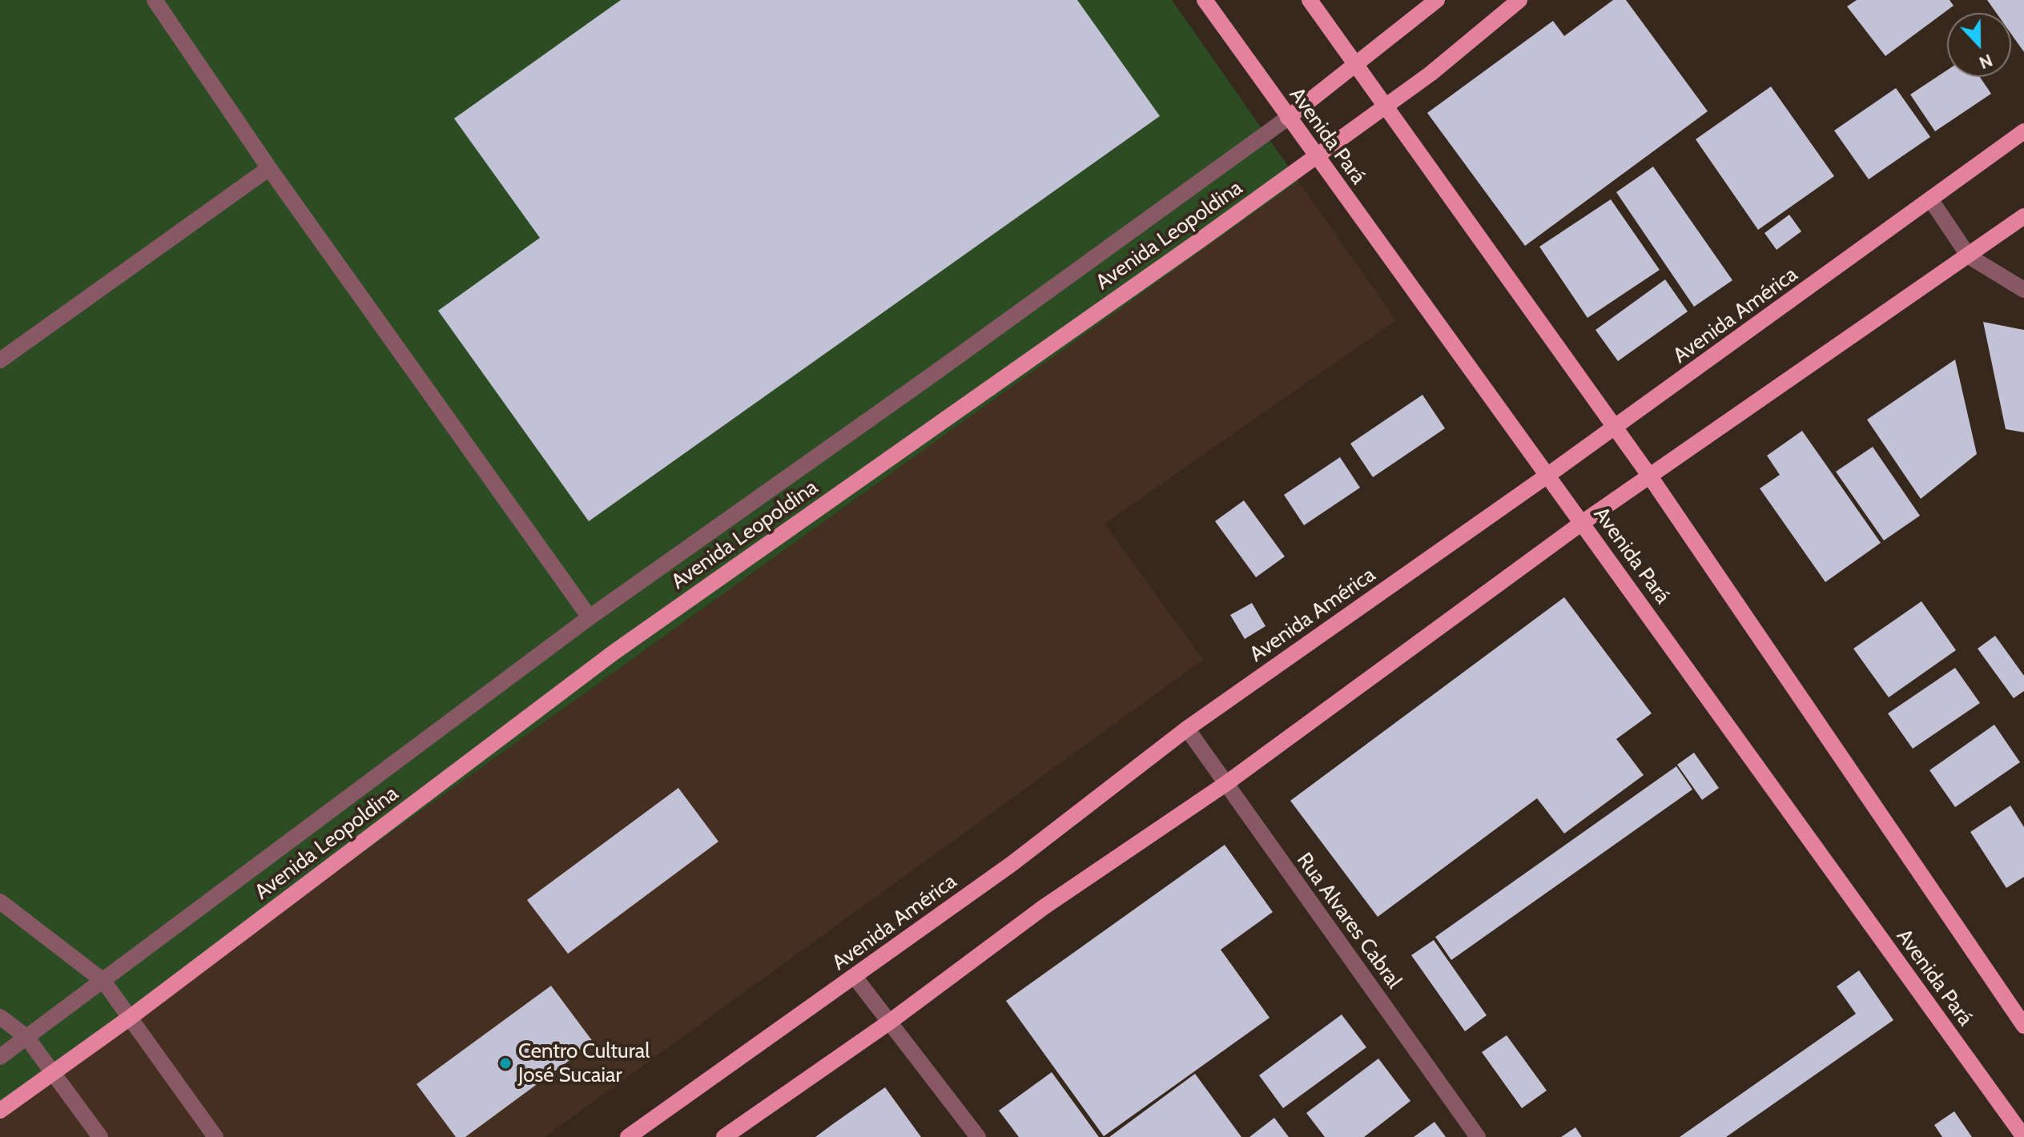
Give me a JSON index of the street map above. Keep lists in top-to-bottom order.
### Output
{
  "streets": {
    "main road": ["Avenida Pará", "Avenida Leopoldina", "Avenida América"],
    "street": ["Rua Alvares Cabral"]
  },
  "crossings": [
    ["Avenida Pará", "Avenida Leopoldina"],
    ["Avenida Pará", "Avenida América"],
    ["Avenida América", "Rua Alvares Cabral"]
  ],
  "places": ["Centro Cultural José Sucaiar"],
  "north": "bottom"
}
